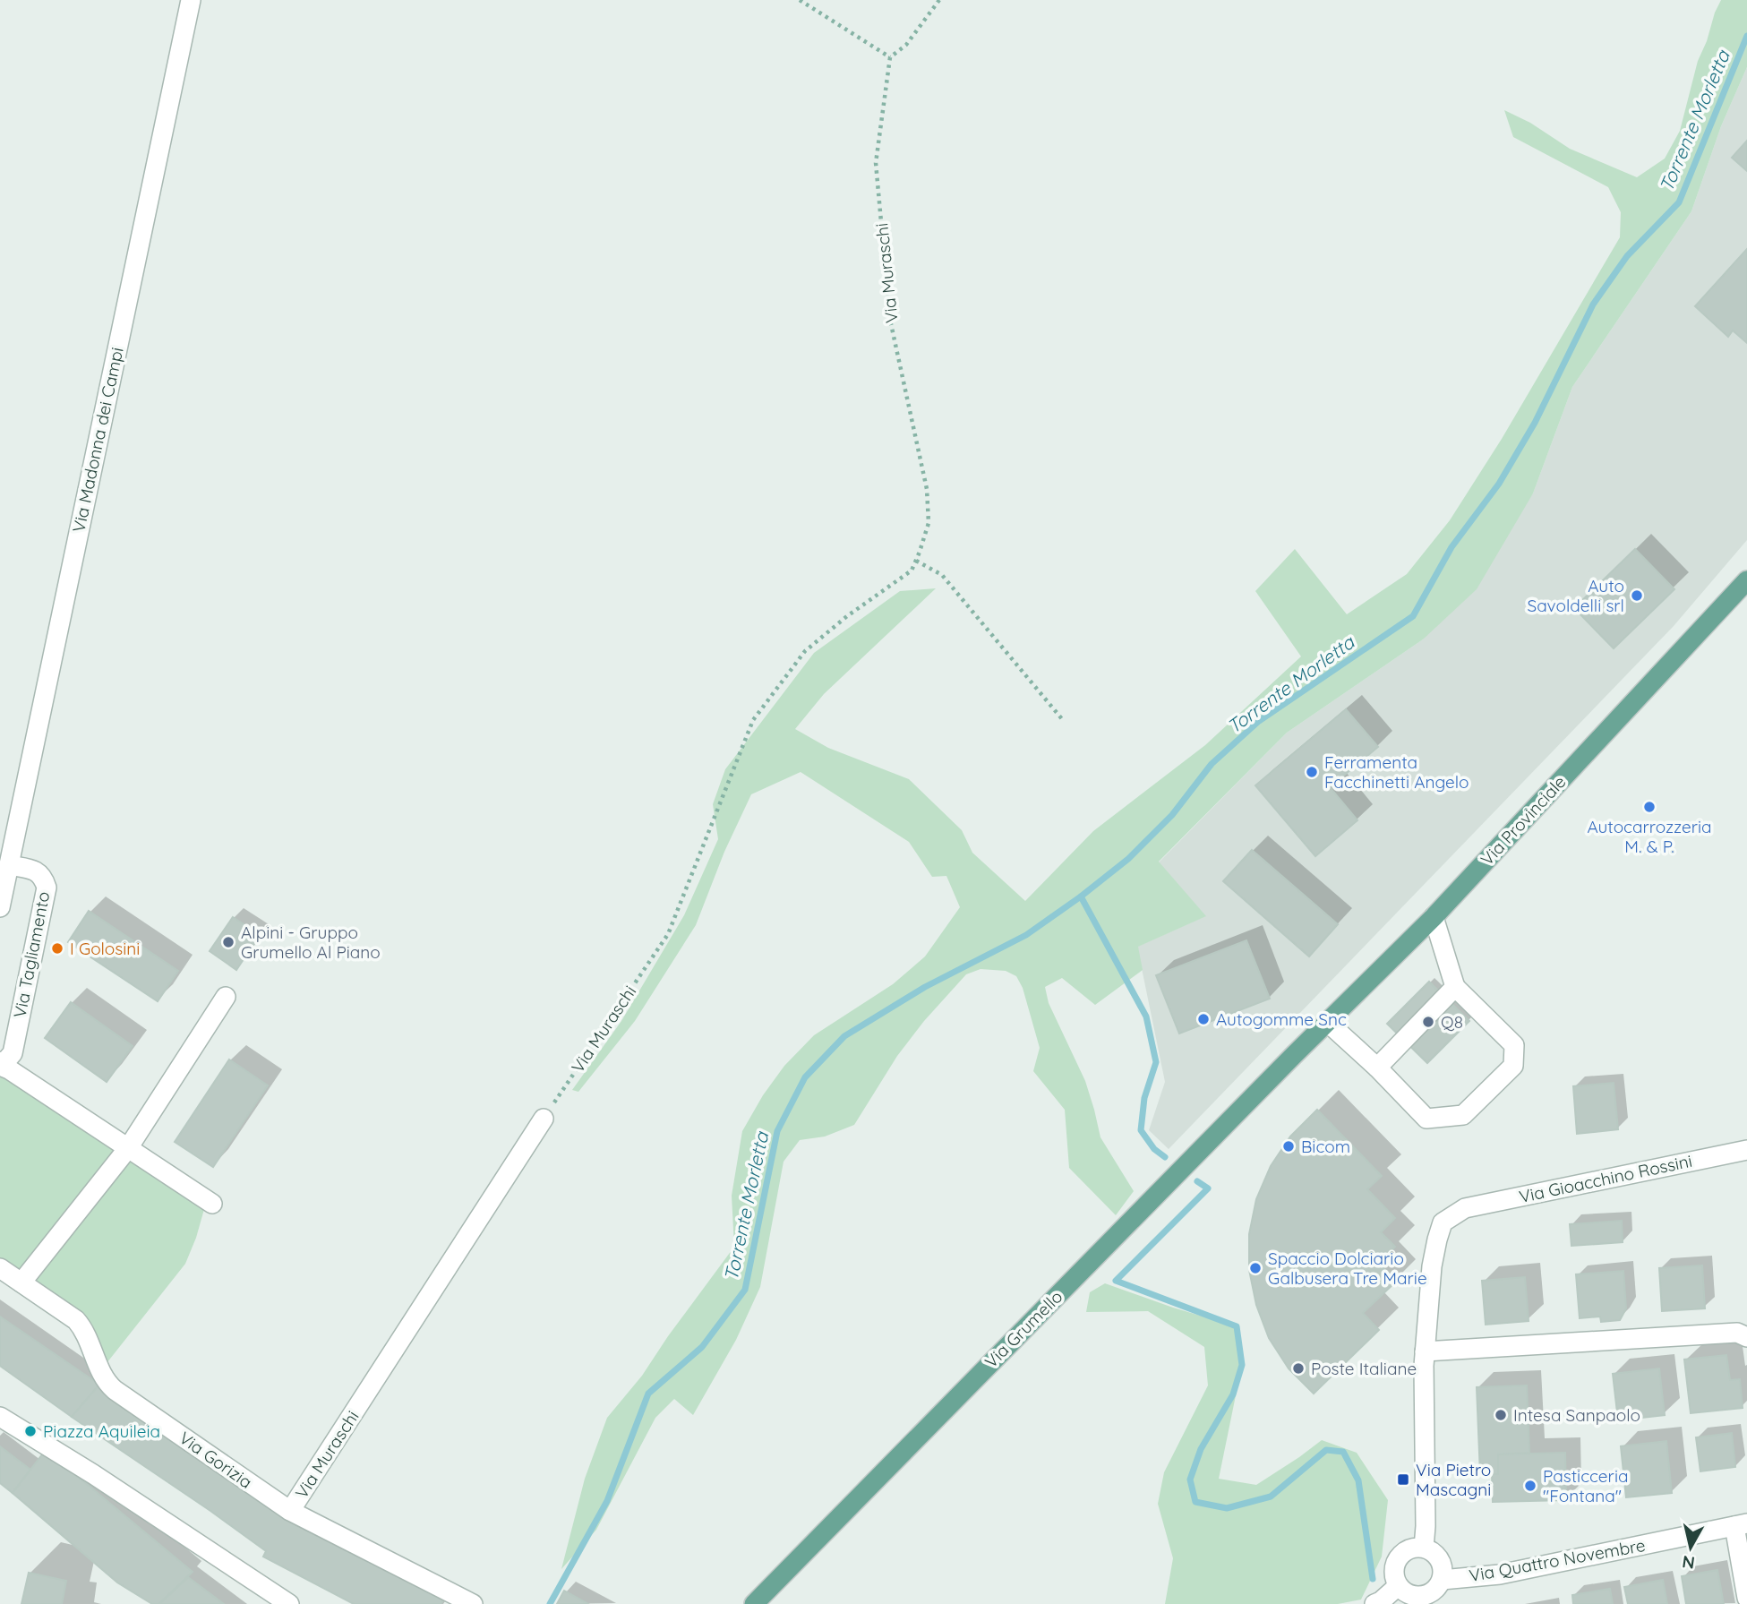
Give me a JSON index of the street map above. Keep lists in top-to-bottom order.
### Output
{
  "streets": {
    "main road": ["Via Provinciale", "Via Grumello"],
    "street": [
      "Via Muraschi",
      "Via Madonna dei Campi",
      "Via Tagliamento",
      "Via Gioacchino Rossini",
      "Via Gorizia",
      "Via Quattro Novembre"
    ]
  },
  "crossings": [
    ["Via Muraschi", "Via Gorizia"],
    ["Via Madonna dei Campi", "Via Tagliamento"],
    ["Via Provinciale", "Via Grumello"]
  ],
  "water": ["Torrente Morletta"],
  "places": {
    "other": [
      "Auto Savoldelli srl",
      "Ferramenta Facchinetti Angelo",
      "Autocarrozzeria M. & P.",
      "Alpini - Gruppo Grumello Al Piano",
      "I Golosini",
      "Autogomme Snc",
      "Q8",
      "Bicom",
      "Spaccio Dolciario Galbusera Tre Marie",
      "Poste Italiane",
      "Intesa Sanpaolo",
      "Piazza Aquileia",
      "Pasticceria \"Fontana\""
    ],
    "transit": ["Via Pietro Mascagni"]
  },
  "north": "bottom"
}
